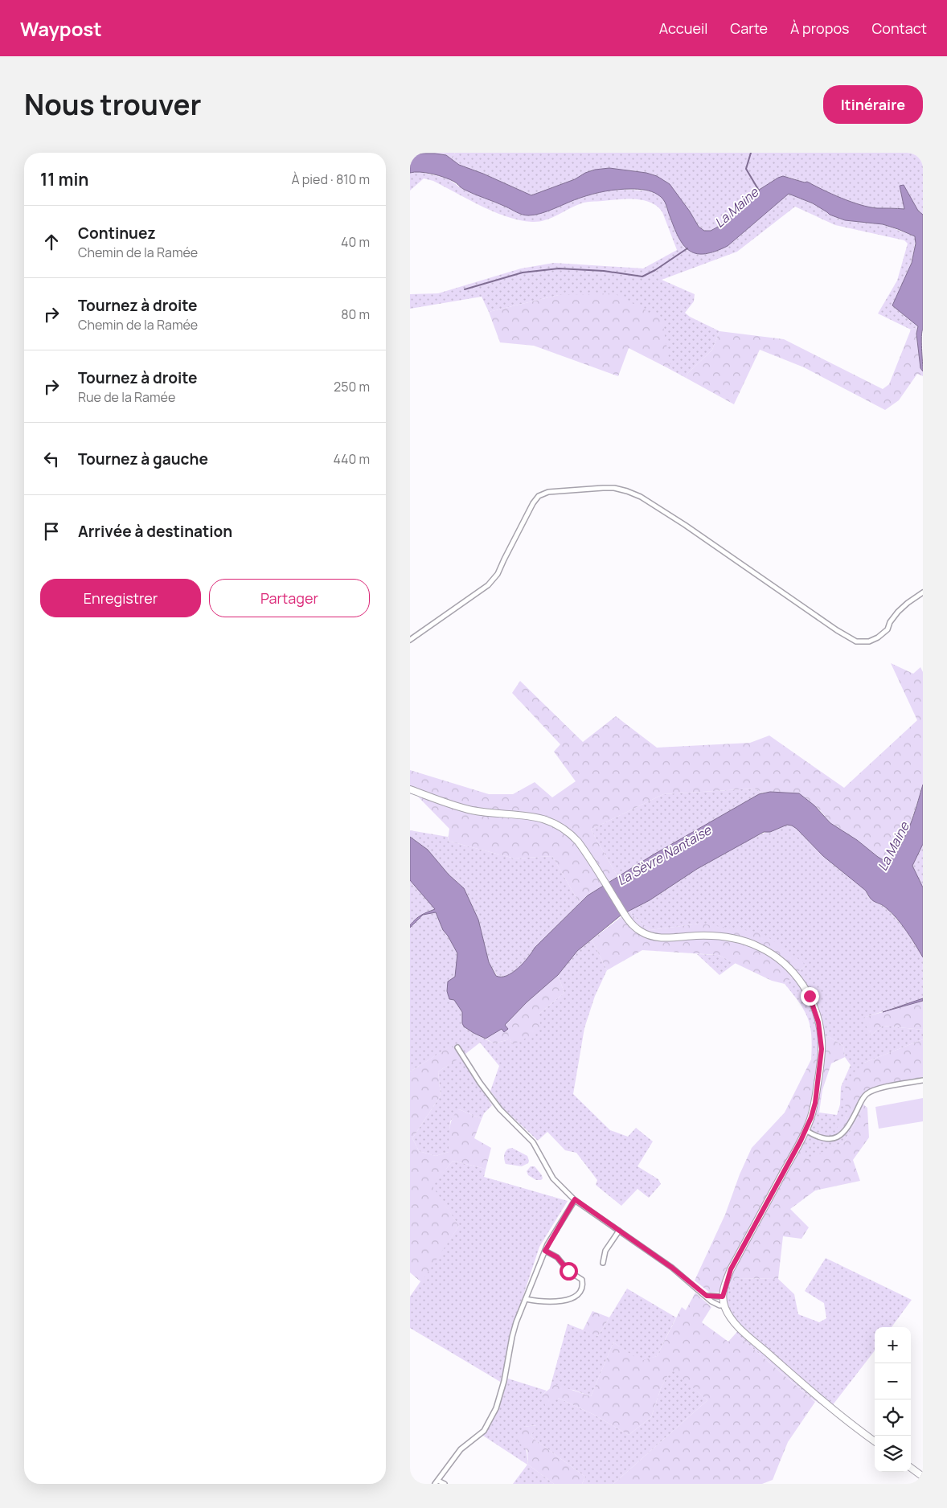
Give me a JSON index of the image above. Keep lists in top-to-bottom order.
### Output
{
  "water": ["La Maine", "La Sèvre Nantaise"],
  "page": {
    "header": "Waypost",
    "nav": [
      "Accueil",
      "Carte",
      "À propos",
      "Contact"
    ],
    "title": "Nous trouver",
    "buttons": [
      "Itinéraire",
      ["Enregistrer", "Partager"]
    ],
    "heading": ["11 min", "À pied · 810 m"],
    "list": [
      ["Continuez", "Chemin de la Ramée", "40 m"],
      ["Tournez à droite", "Chemin de la Ramée", "80 m"],
      ["Tournez à droite", "Rue de la Ramée", "250 m"],
      ["Tournez à gauche", "440 m"],
      "Arrivée à destination"
    ],
    "map_buttons": ["+", "−"]
  }
}
